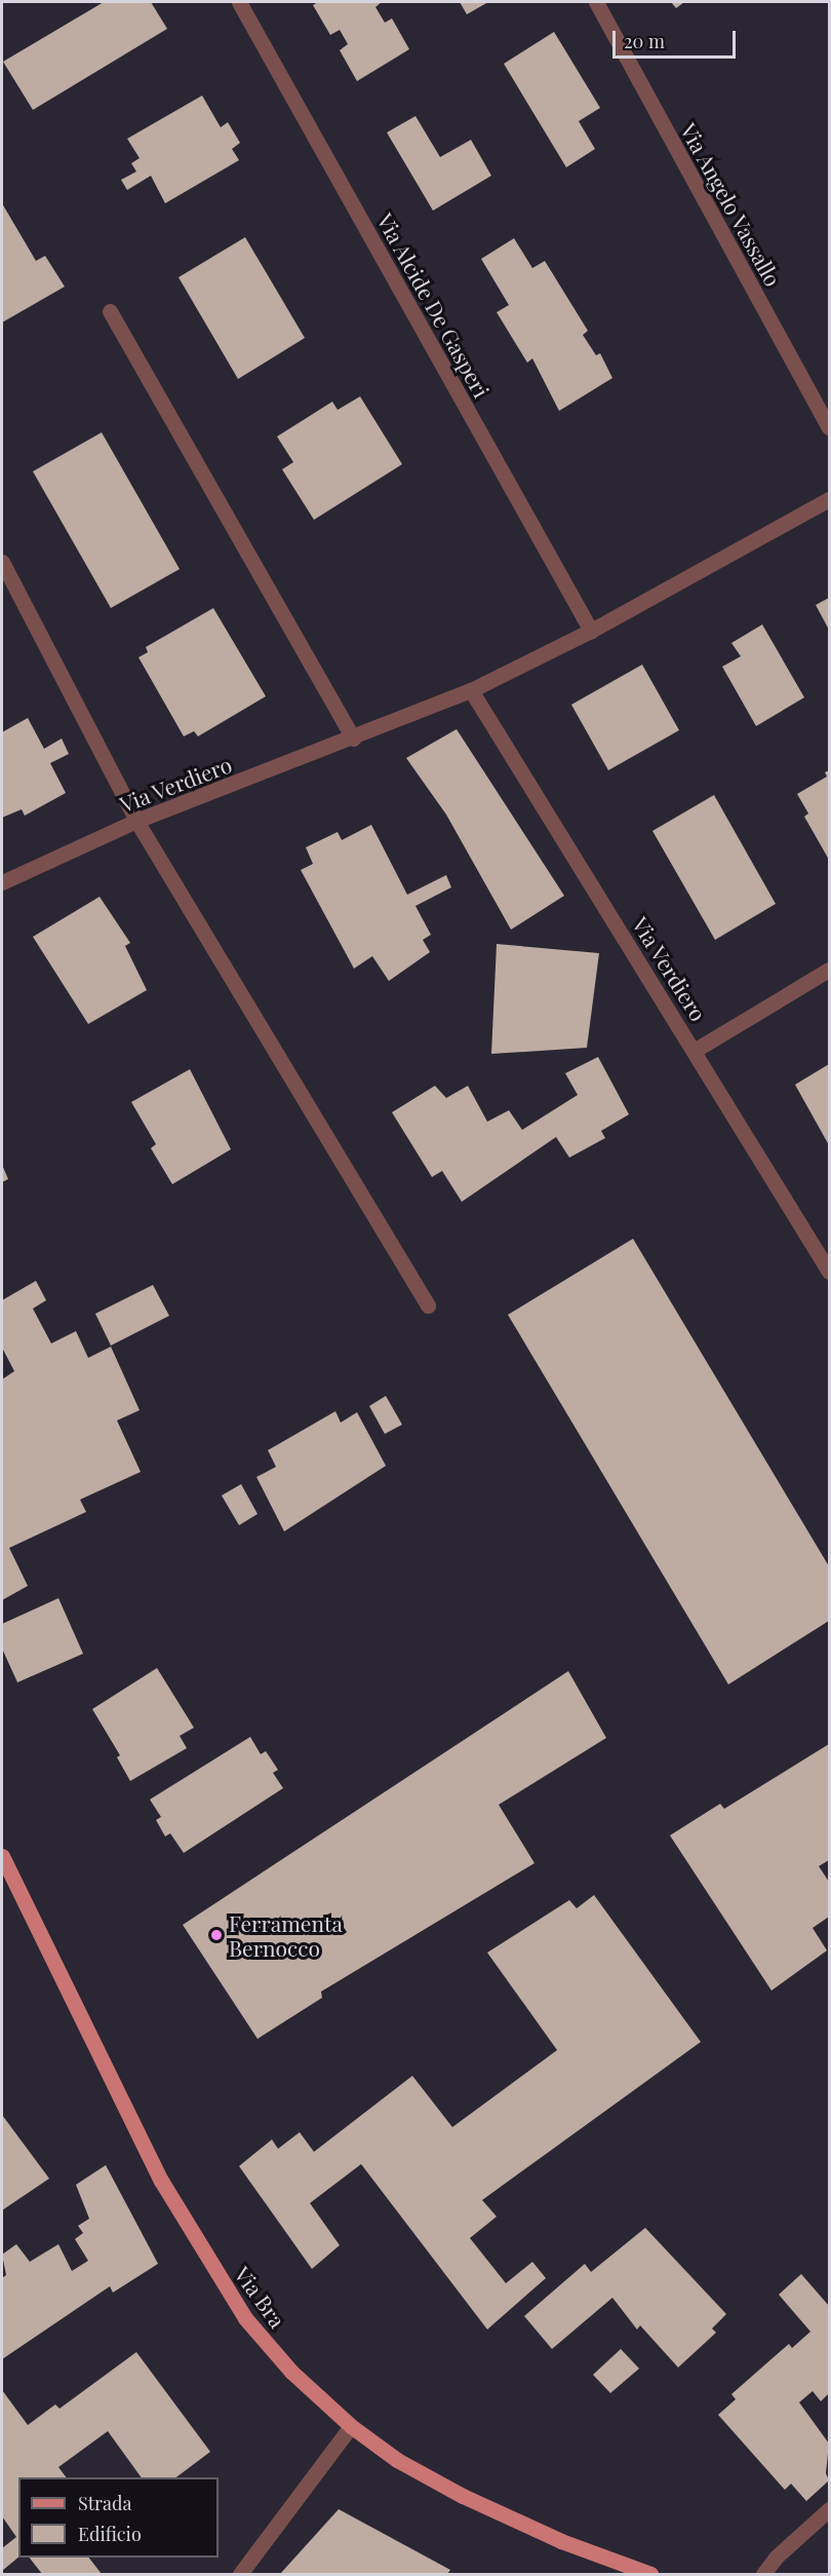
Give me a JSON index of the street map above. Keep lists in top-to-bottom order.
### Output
{
  "streets": {
    "main road": ["Via Bra"],
    "street": ["Via Angelo Vassallo", "Via Alcide De Gasperi", "Via Verdiero"]
  },
  "crossings": [
    ["Via Alcide De Gasperi", "Via Verdiero"]
  ],
  "places": ["Ferramenta Bernocco"],
  "legend": ["Strada", "Edificio"],
  "scale_bar": "20 m"
}
